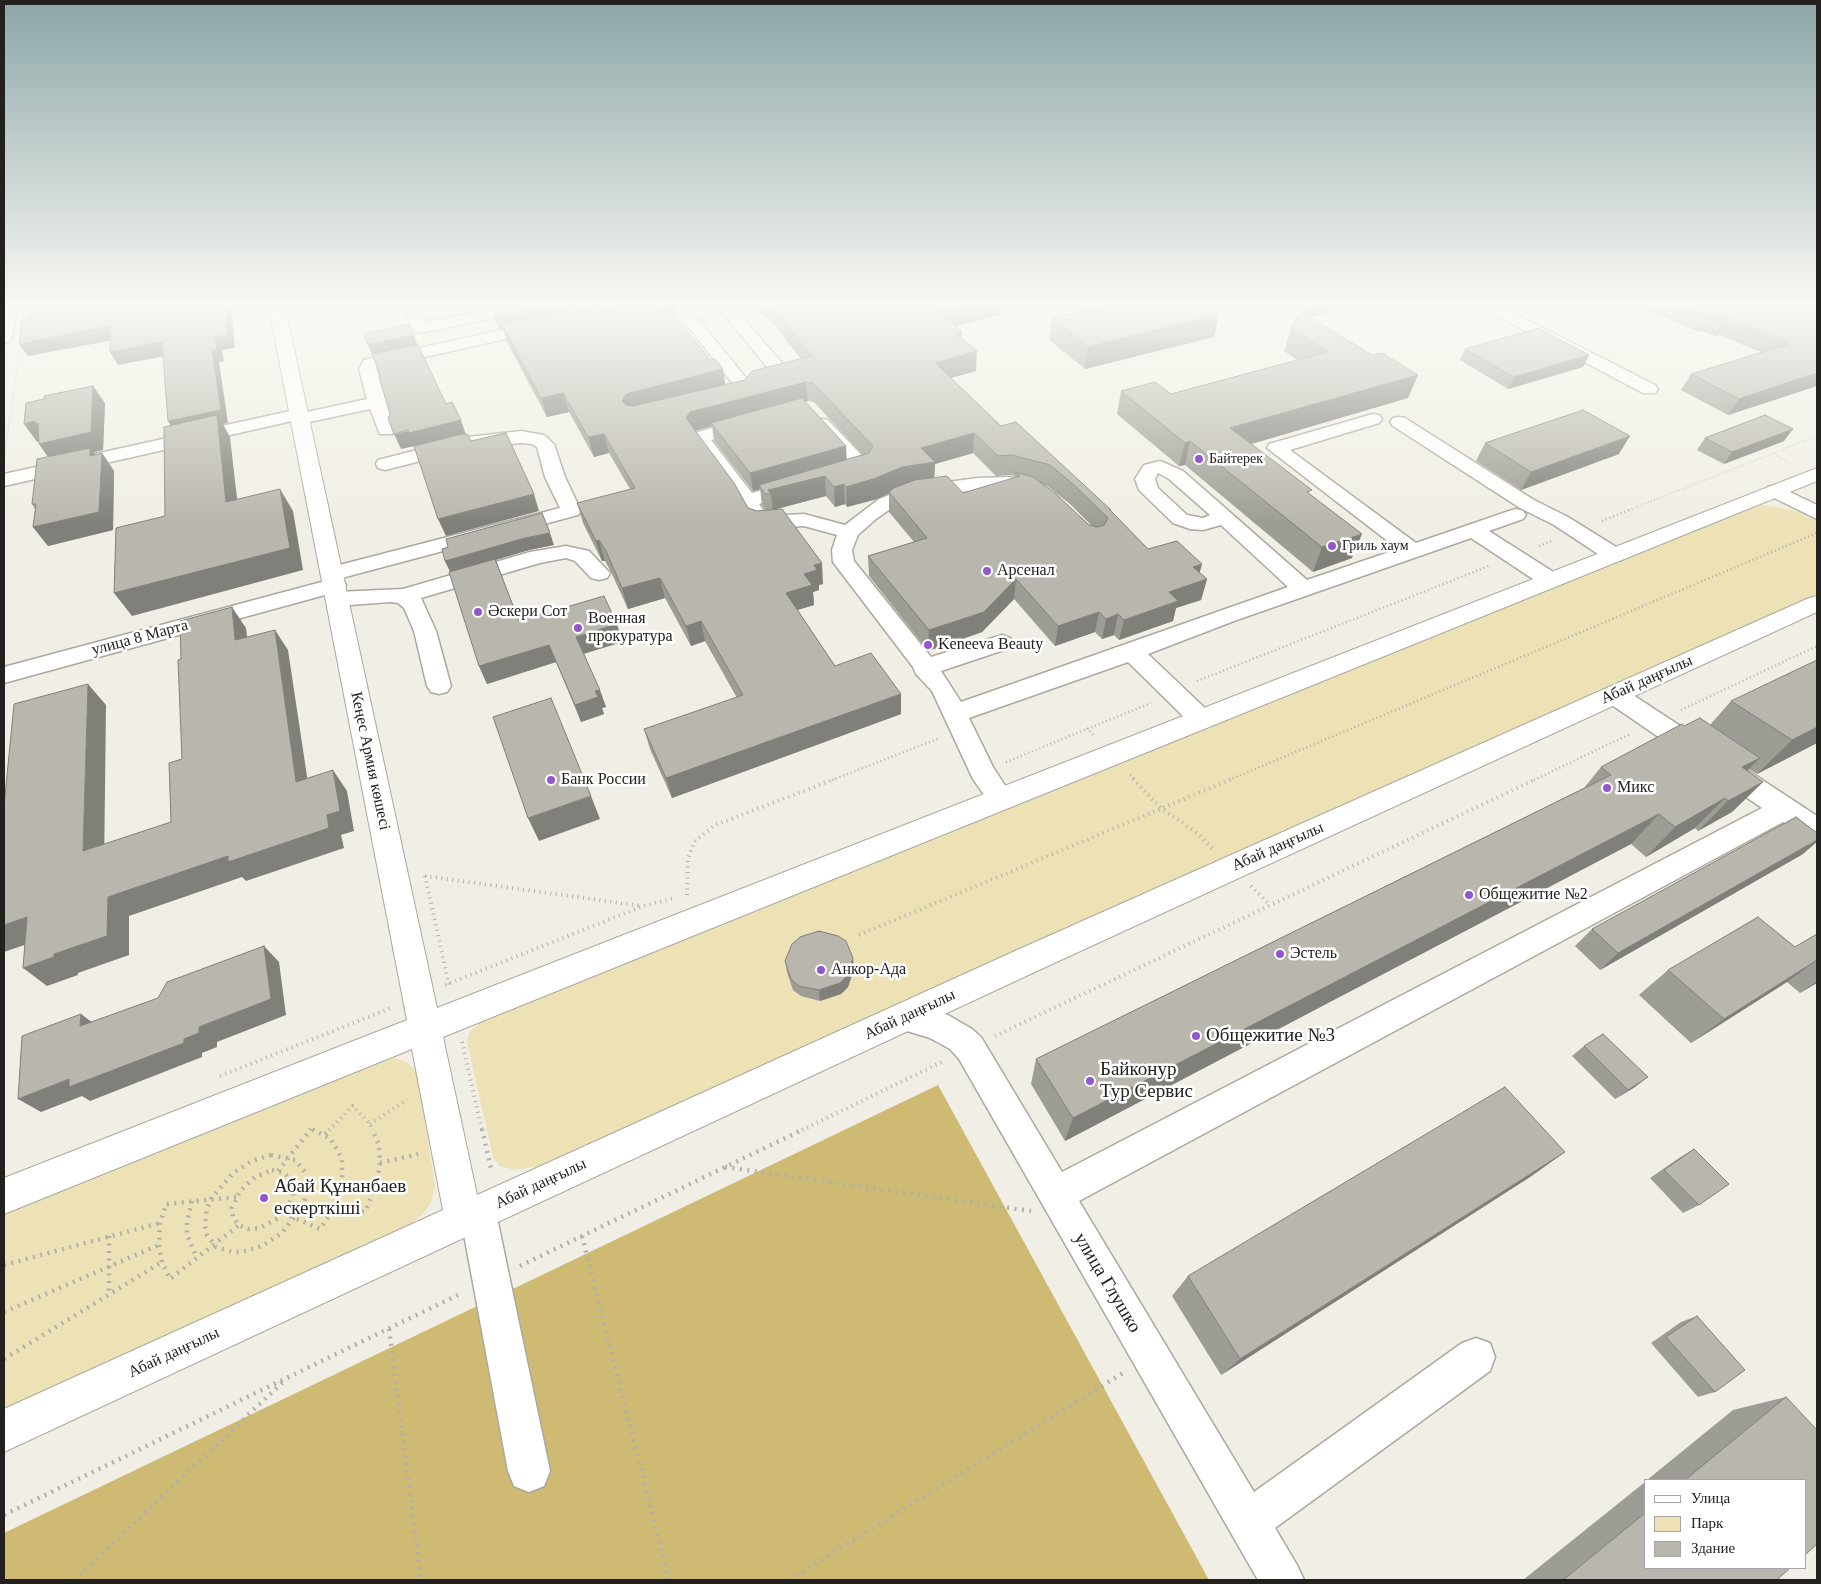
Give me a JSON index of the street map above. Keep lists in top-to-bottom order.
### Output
{
  "streets": {
    "main road": ["Абай даңғылы", "Кеңес Армия көшесі"],
    "street": ["улица 8 Марта", "улица Глушко"]
  },
  "crossings": [
    ["улица 8 Марта", "Кеңес Армия көшесі"],
    ["Абай даңғылы", "Кеңес Армия көшесі"],
    ["Абай даңғылы", "улица Глушко"]
  ],
  "places": [
    "Байтерек",
    "Гриль хаум",
    "Арсенал",
    "Әскери Сот",
    "Военная прокуратура",
    "Keneeva Beauty",
    "Банк России",
    "Микс",
    "Общежитие №2",
    "Эстель",
    "Анкор-Ада",
    "Общежитие №3",
    "Байконур Тур Сервис",
    "Абай Құнанбаев ескерткіші"
  ],
  "legend": ["Улица", "Парк", "Здание"]
}
